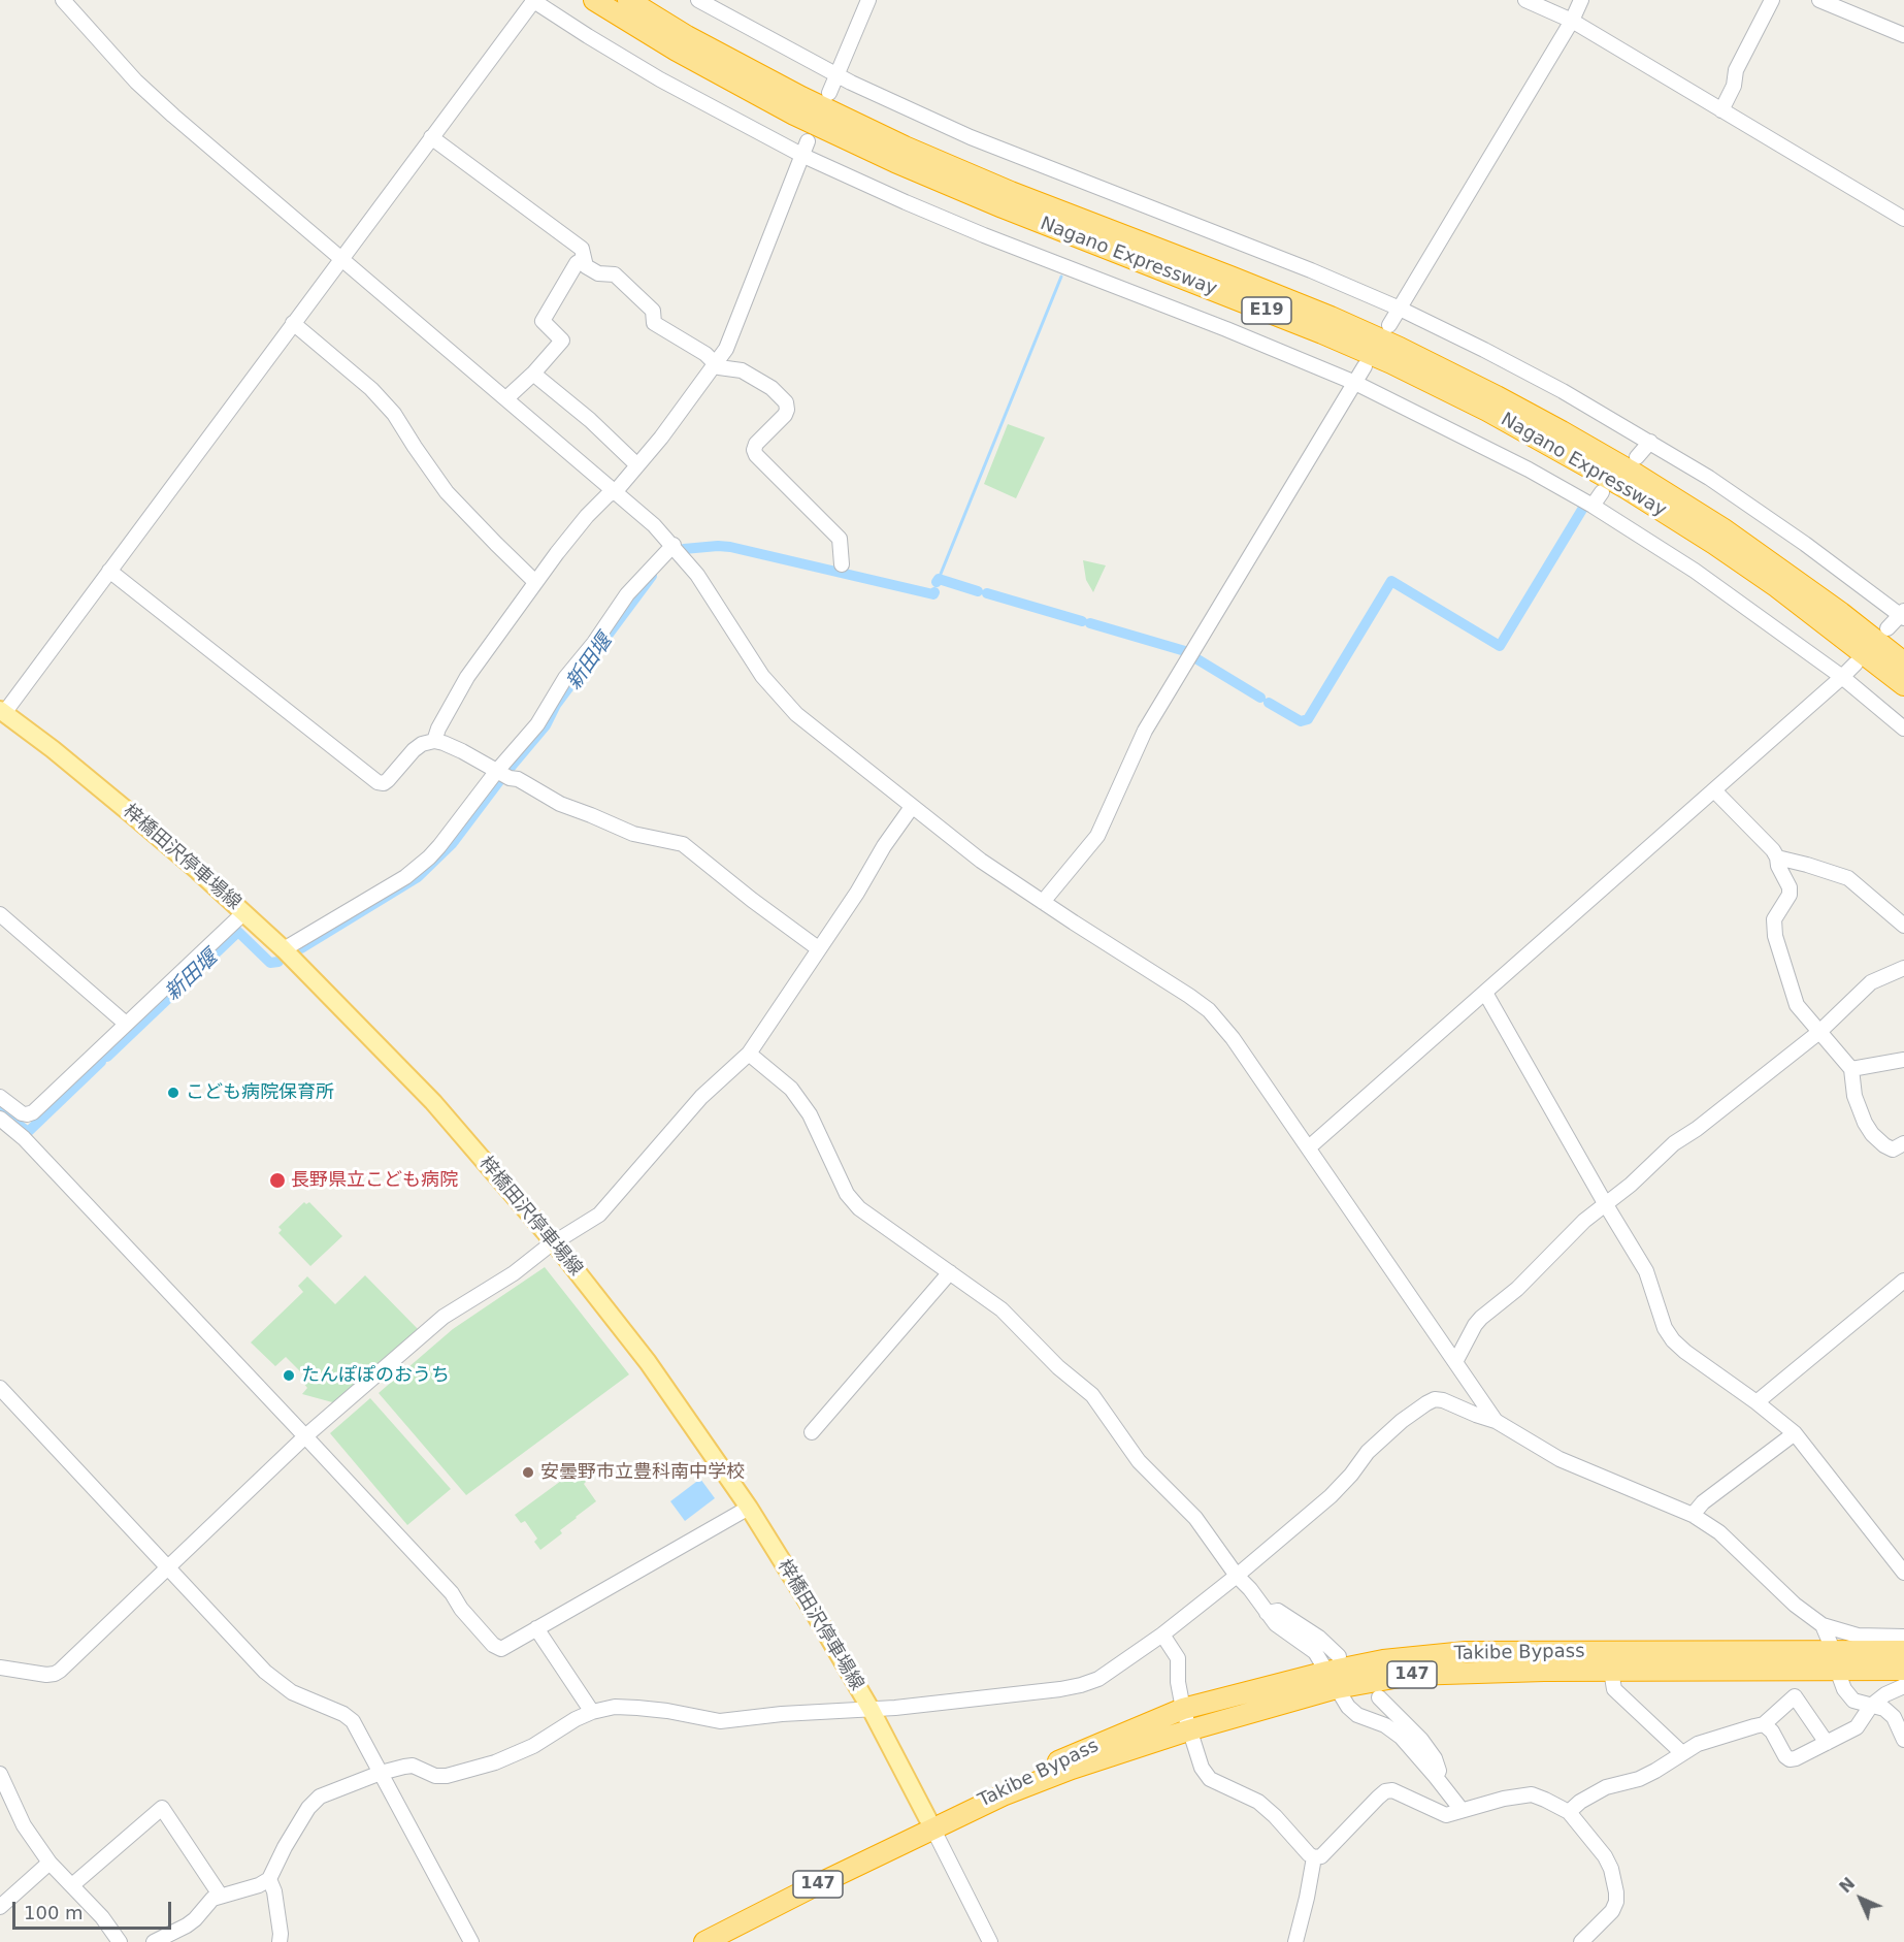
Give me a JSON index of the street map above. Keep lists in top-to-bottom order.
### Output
{
  "streets": {
    "highway": [
      "Nagano Expressway",
      "E19",
      "Takibe Bypass",
      "147"
    ],
    "main road": ["梓橋田沢停車場線"]
  },
  "crossings": [
    ["梓橋田沢停車場線", "Takibe Bypass"]
  ],
  "water": ["新田堰"],
  "places": [
    "こども病院保育所",
    "長野県立こども病院",
    "たんぽぽのおうち",
    "安曇野市立豊科南中学校"
  ],
  "scale_bar": "100 m",
  "north": "top left"
}
